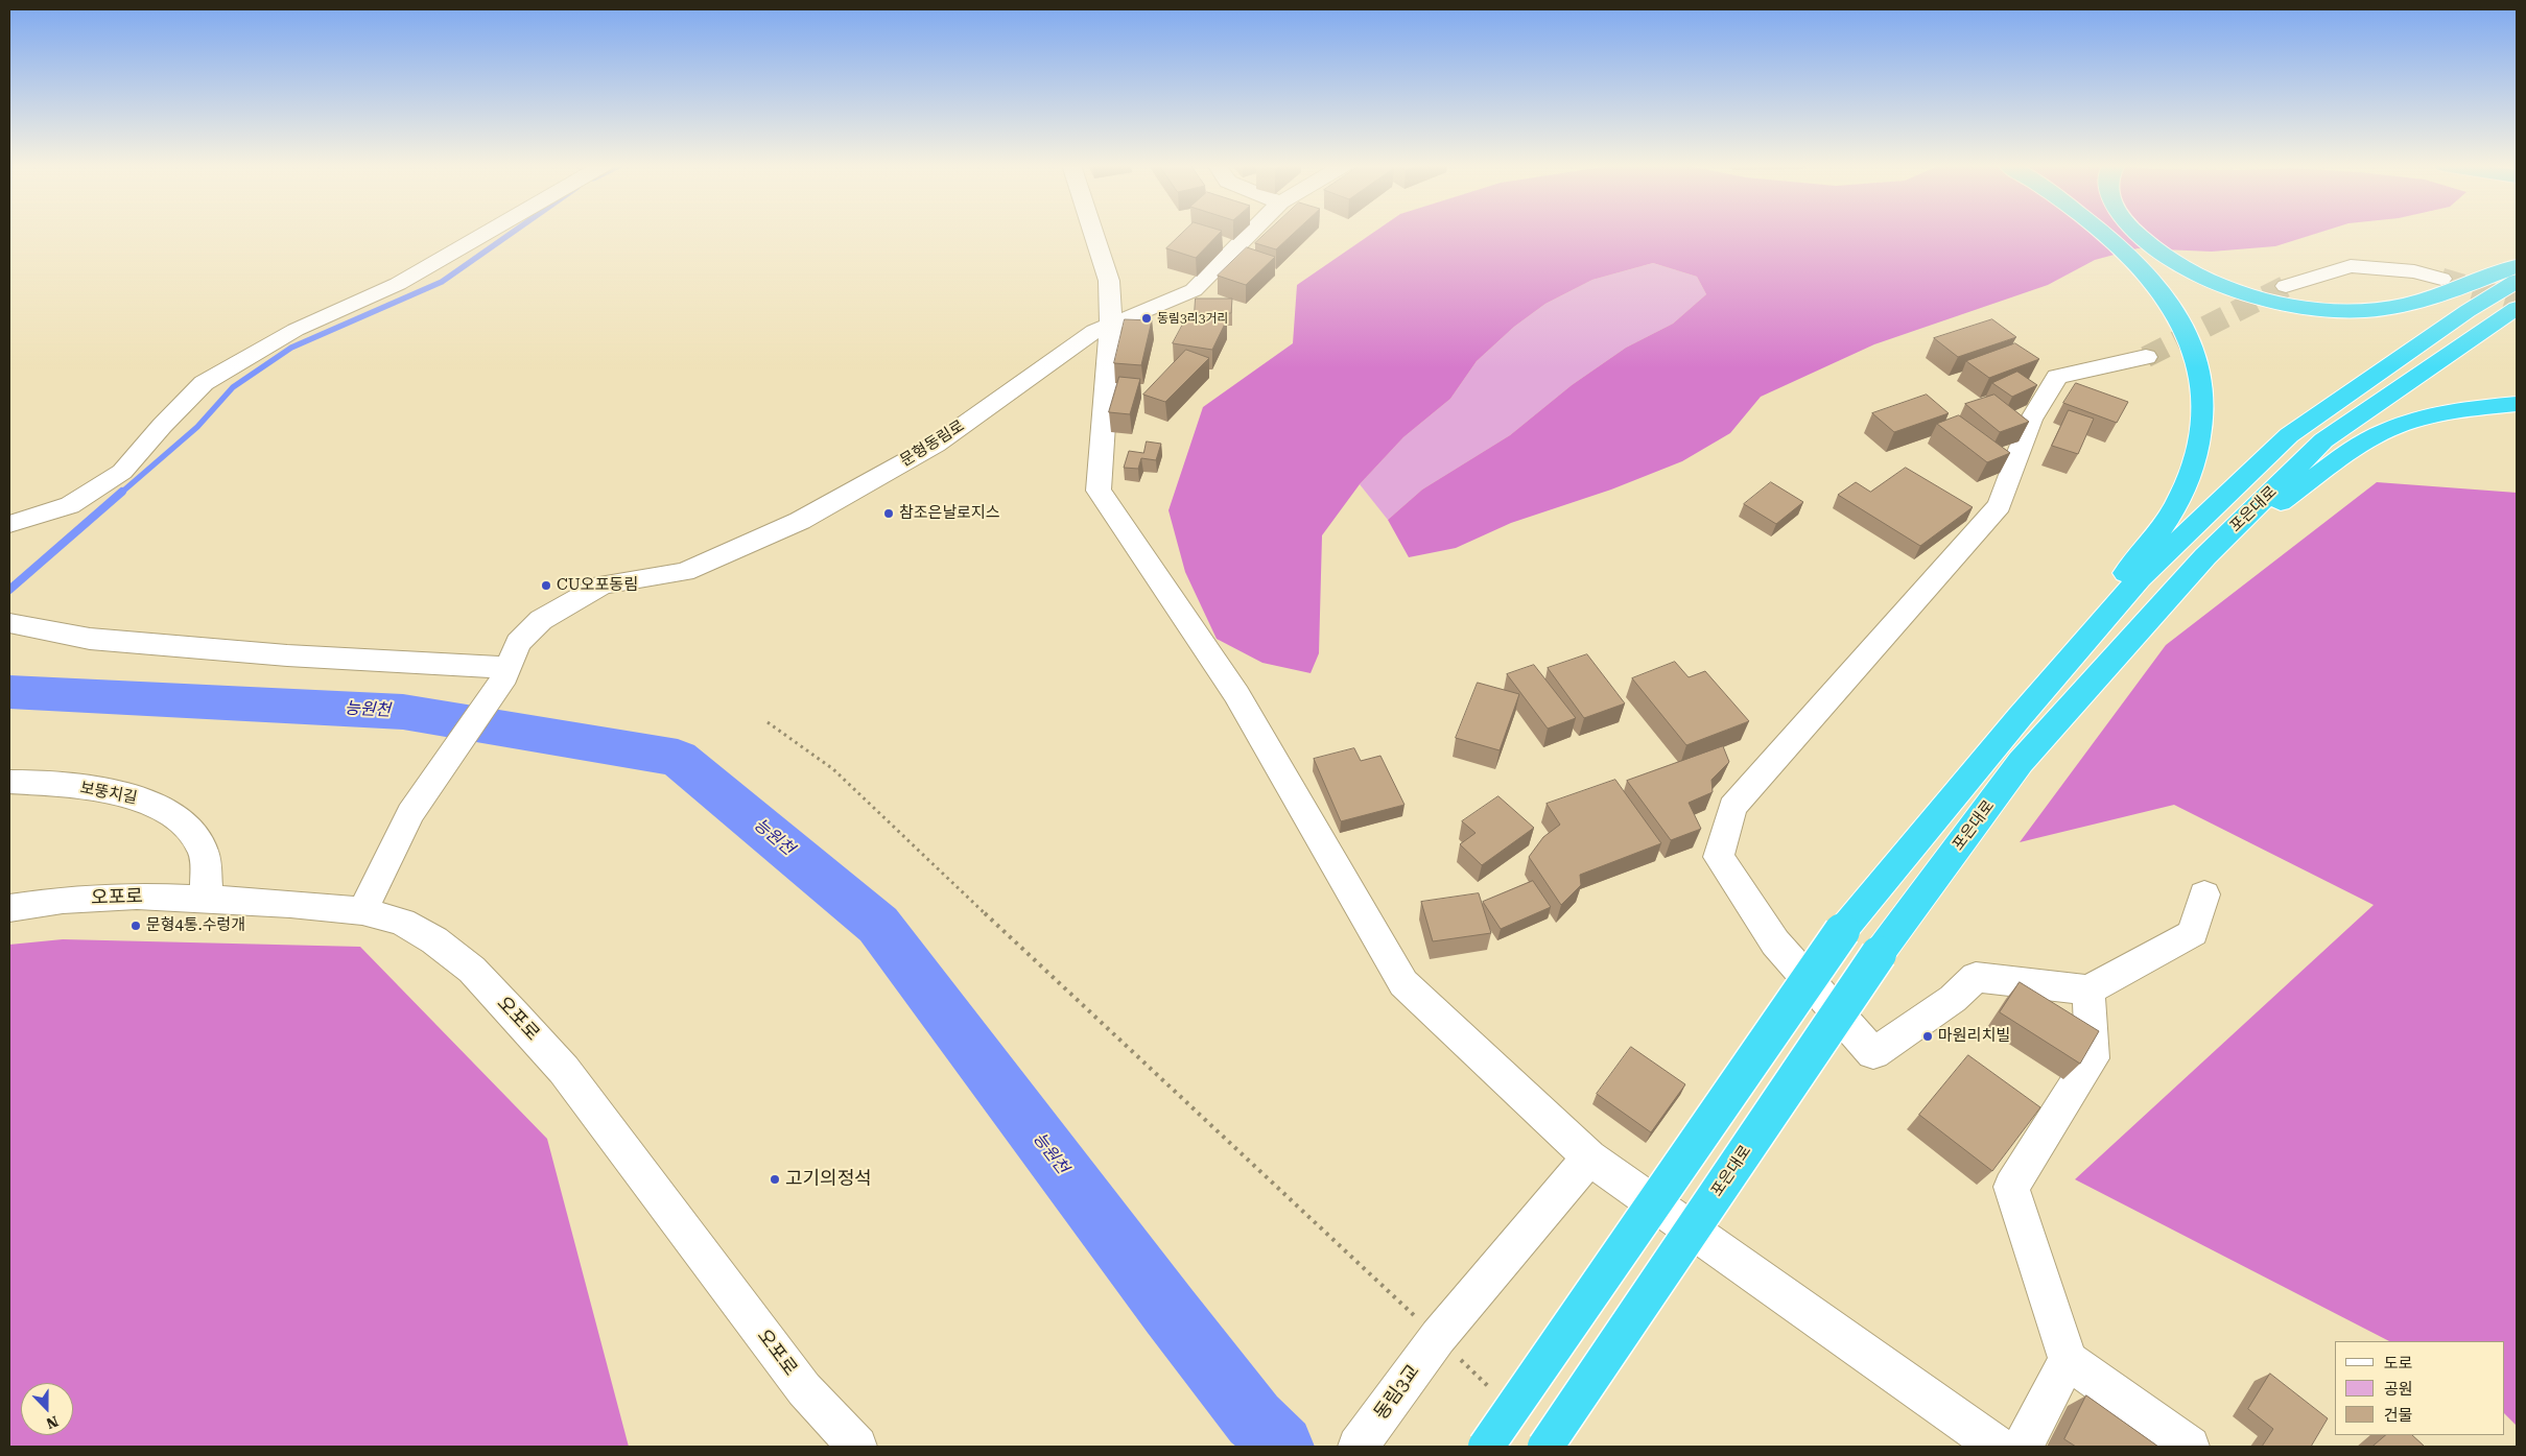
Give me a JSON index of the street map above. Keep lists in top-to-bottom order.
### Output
{
  "streets": {
    "highway": ["포은대로"],
    "street": [
      "문형동림로",
      "보뚱치길",
      "오포로",
      "동림3교"
    ]
  },
  "crossings": [
    ["문형동림로", "오포로"],
    ["보뚱치길", "오포로"]
  ],
  "water": ["능원천"],
  "places": [
    "동림3리3거리",
    "참조은날로지스",
    "CU오포동림",
    "문형4통.수렁개",
    "마원리치빌",
    "고기의정석"
  ],
  "legend": ["도로", "공원", "건물"],
  "north": "bottom"
}
